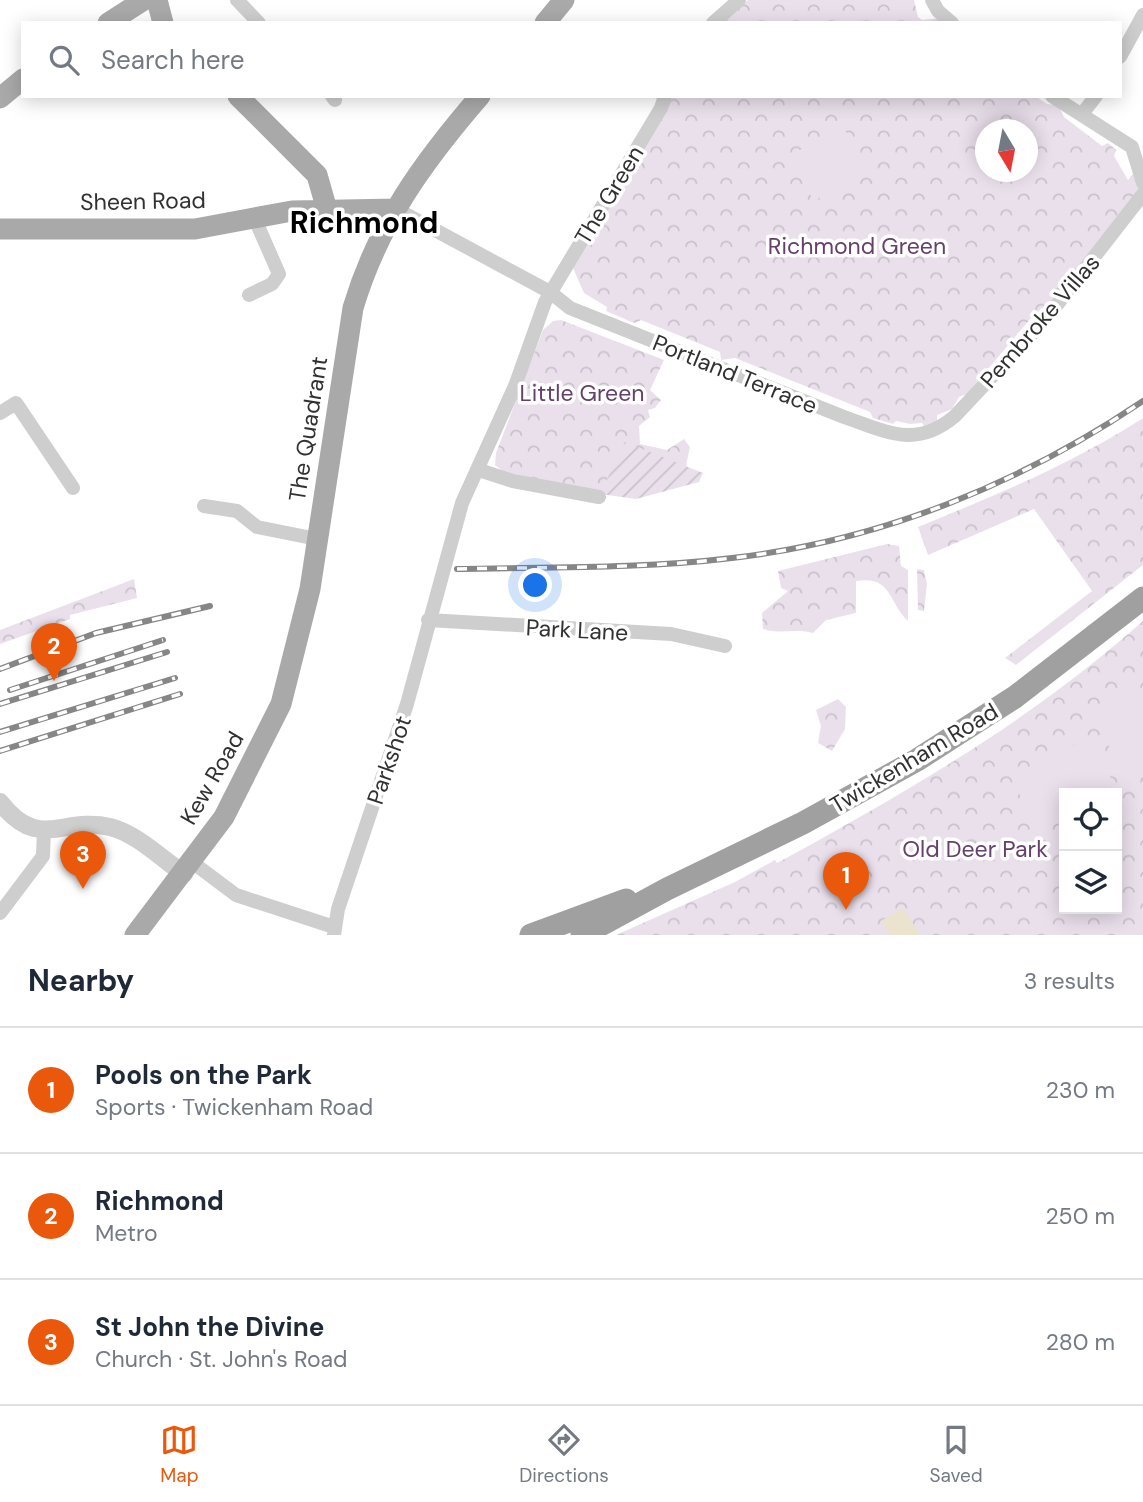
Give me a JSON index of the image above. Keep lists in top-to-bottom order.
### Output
{
  "streets": {
    "highway": ["Twickenham Road"],
    "main road": ["Sheen Road", "The Quadrant", "Kew Road"],
    "street": [
      "The Green",
      "Pembroke Villas",
      "Portland Terrace",
      "Park Lane",
      "Parkshot"
    ]
  },
  "crossings": [
    ["The Green", "Portland Terrace"],
    ["Sheen Road", "Portland Terrace"],
    ["Sheen Road", "The Quadrant"],
    ["Pembroke Villas", "Portland Terrace"],
    ["Portland Terrace", "The Quadrant"],
    ["The Quadrant", "Kew Road"],
    ["Park Lane", "Parkshot"]
  ],
  "districts": ["Richmond"],
  "parks": ["Richmond Green", "Little Green", "Old Deer Park"],
  "north": "bottom",
  "page": {
    "search": "Search here",
    "pins": ["2", "3", "1"],
    "heading": ["Nearby", "3 results"],
    "list": [
      {
        "mark": "1",
        "name": "Pools on the Park",
        "note": "Sports · Twickenham Road",
        "value": "230 m"
      },
      {
        "mark": "2",
        "name": "Richmond",
        "note": "Metro",
        "value": "250 m"
      },
      {
        "mark": "3",
        "name": "St John the Divine",
        "note": "Church · St. John's Road",
        "value": "280 m"
      }
    ],
    "nav": ["Map", "Directions", "Saved"]
  }
}
